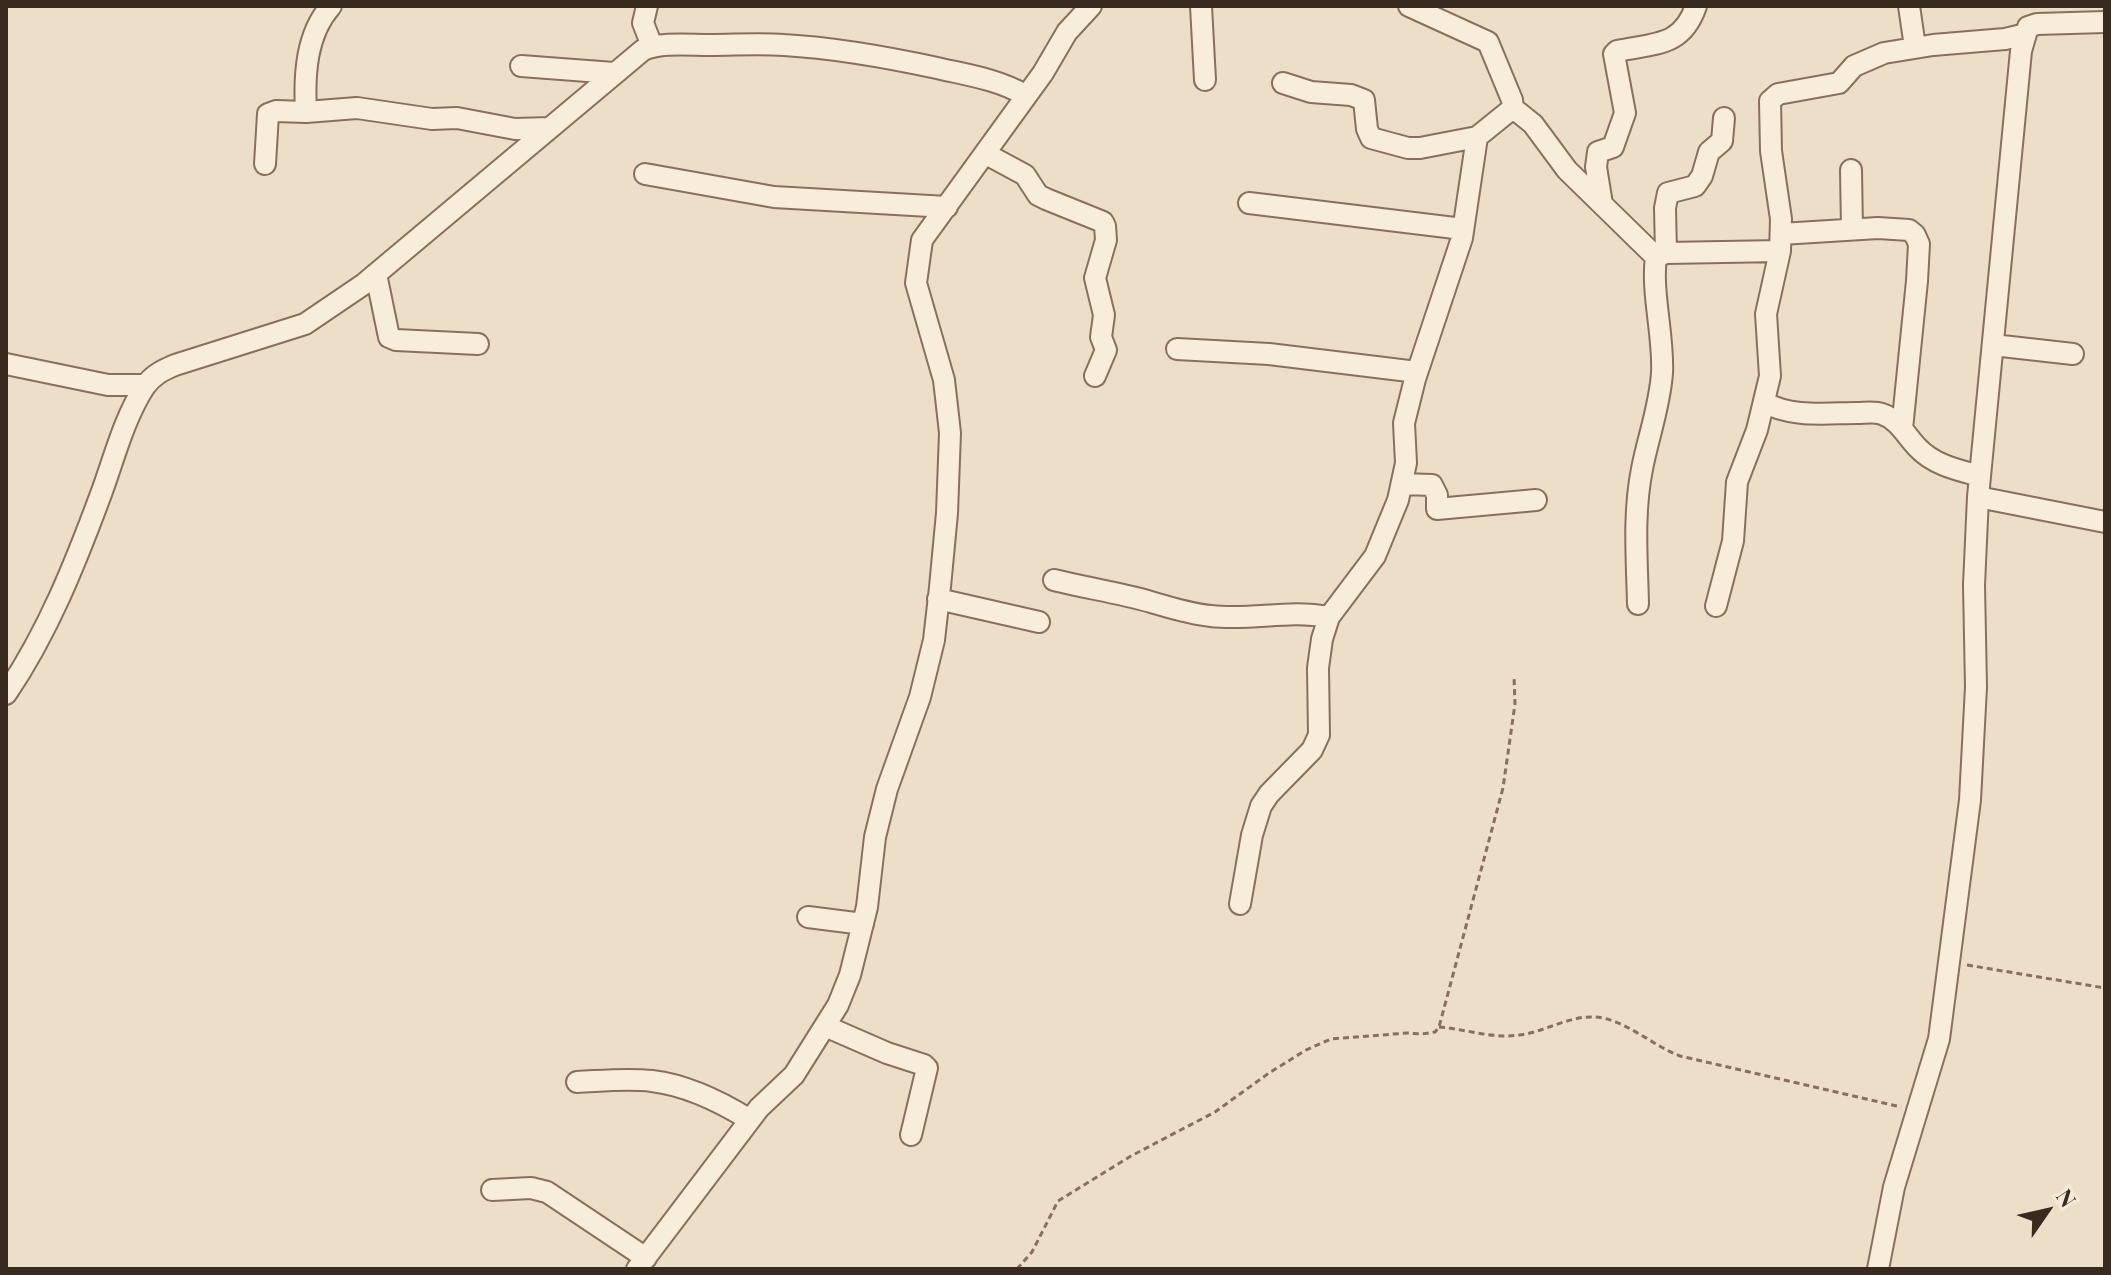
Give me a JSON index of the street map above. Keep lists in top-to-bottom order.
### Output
{
  "north": "top right"
}
